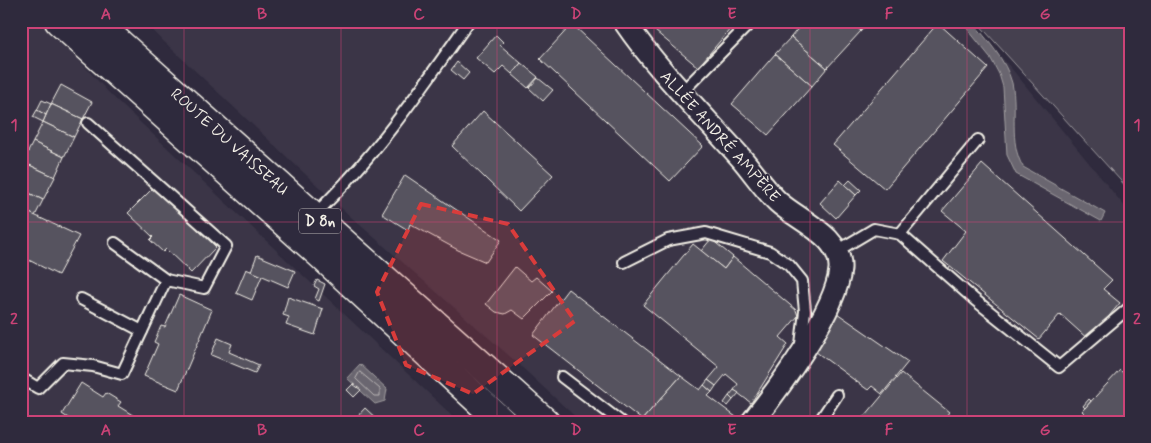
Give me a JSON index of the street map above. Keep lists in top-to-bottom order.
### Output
{
  "streets": {
    "main road": ["ROUTE DU VAISSEAU", "D 8n"],
    "street": ["ALLÉE ANDRÉ AMPÈRE"]
  },
  "grid": {
    "columns": [
      "A",
      "B",
      "C",
      "D",
      "E",
      "F",
      "G"
    ],
    "rows": ["1", "2"]
  }
}
